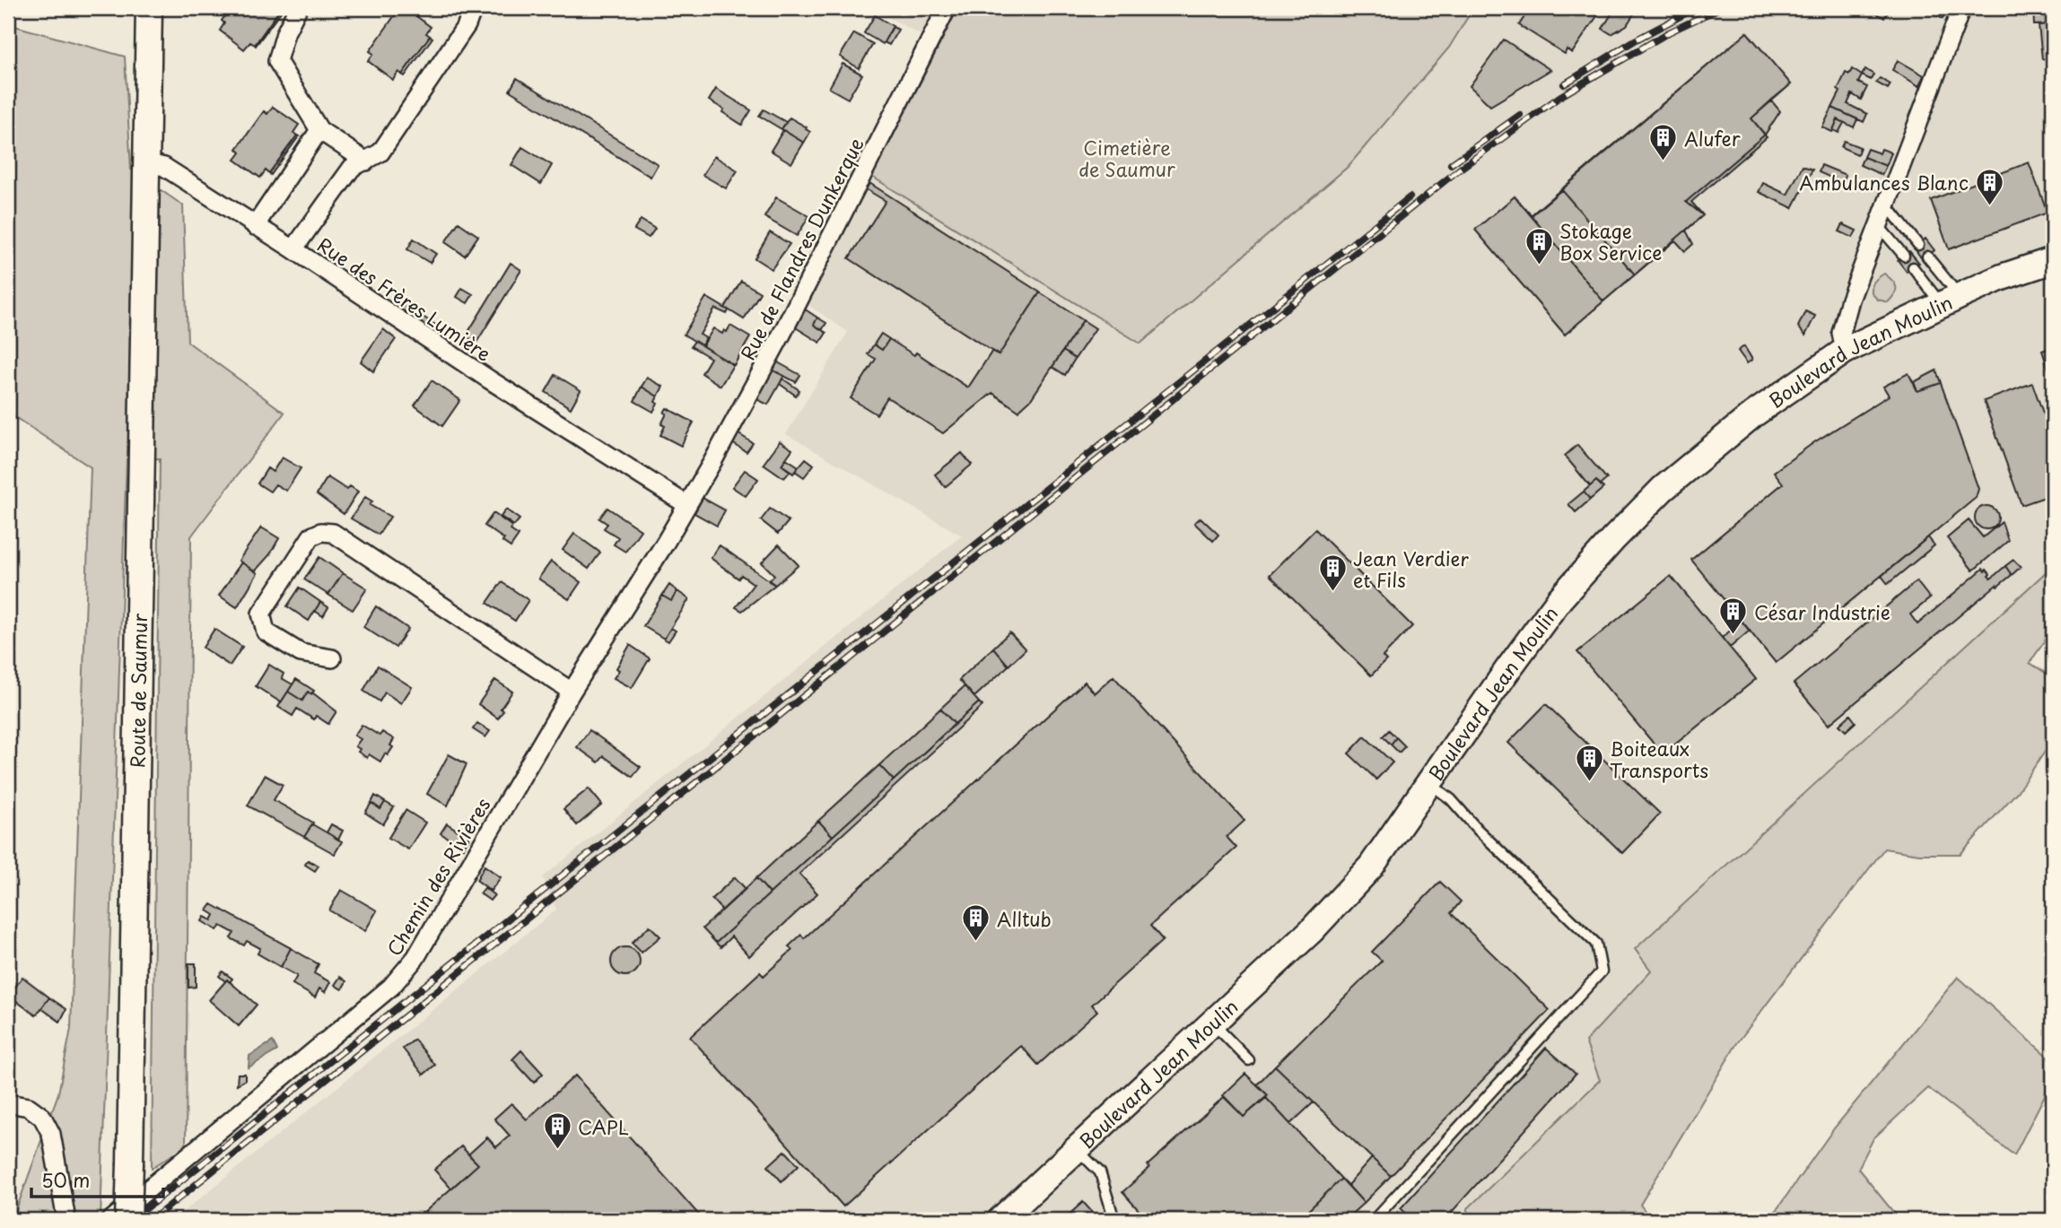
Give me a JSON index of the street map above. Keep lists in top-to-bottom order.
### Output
{
  "streets": {
    "street": [
      "Rue de Flandres Dunkerque",
      "Rue des Frères Lumière",
      "Boulevard Jean Moulin",
      "Route de Saumur",
      "Chemin des Rivières"
    ]
  },
  "crossings": [
    ["Rue de Flandres Dunkerque", "Rue des Frères Lumière"],
    ["Rue de Flandres Dunkerque", "Chemin des Rivières"],
    ["Rue des Frères Lumière", "Chemin des Rivières"]
  ],
  "parks": ["Cimetière de Saumur"],
  "places": {
    "building": [
      "Alufer",
      "Ambulances Blanc",
      "Stokage Box Service",
      "Jean Verdier et Fils",
      "César Industrie",
      "Boiteaux Transports",
      "Alltub",
      "CAPL"
    ]
  },
  "scale_bar": "50 m"
}
